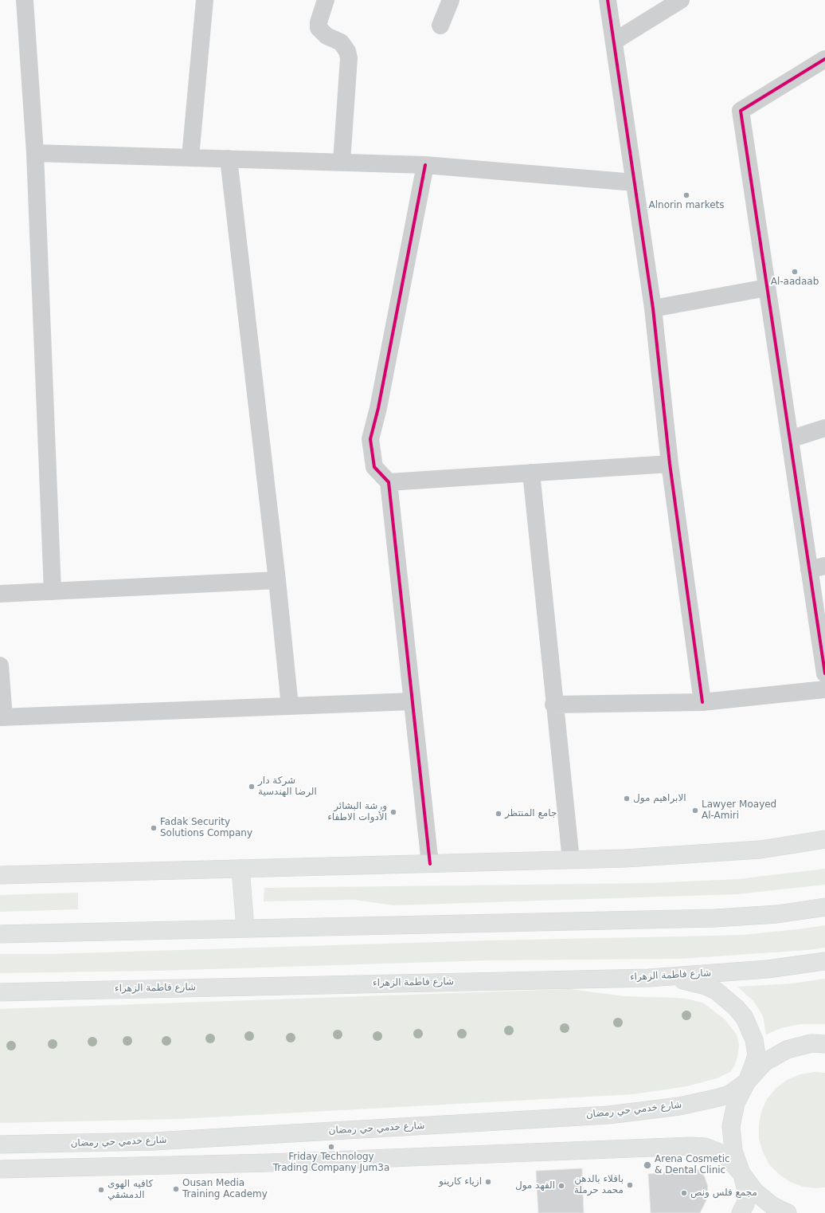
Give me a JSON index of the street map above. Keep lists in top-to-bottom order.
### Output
{
  "streets": {
    "main road": ["شارع فاطمة الزهراء", "شارع خدمي حي رمضان"]
  },
  "places": [
    "Alnorin markets",
    "Al-aadaab",
    "شركة دار الرضا الهندسية",
    "الابراهيم مول",
    "Lawyer Moayed Al-Amiri",
    "ورشة البشائر الأدوات الاطفاء",
    "جامع المنتظر",
    "Fadak Security Solutions Company",
    "Friday Technology Trading Company Jum3a",
    "Arena Cosmetic & Dental Clinic",
    "ازياء كارينو",
    "باقلاء بالدهن محمد حرملة",
    "الفهد مول",
    "Ousan Media Training Academy",
    "كافيه الهوى الدمشقي",
    "مجمع فلس ونص"
  ]
}
